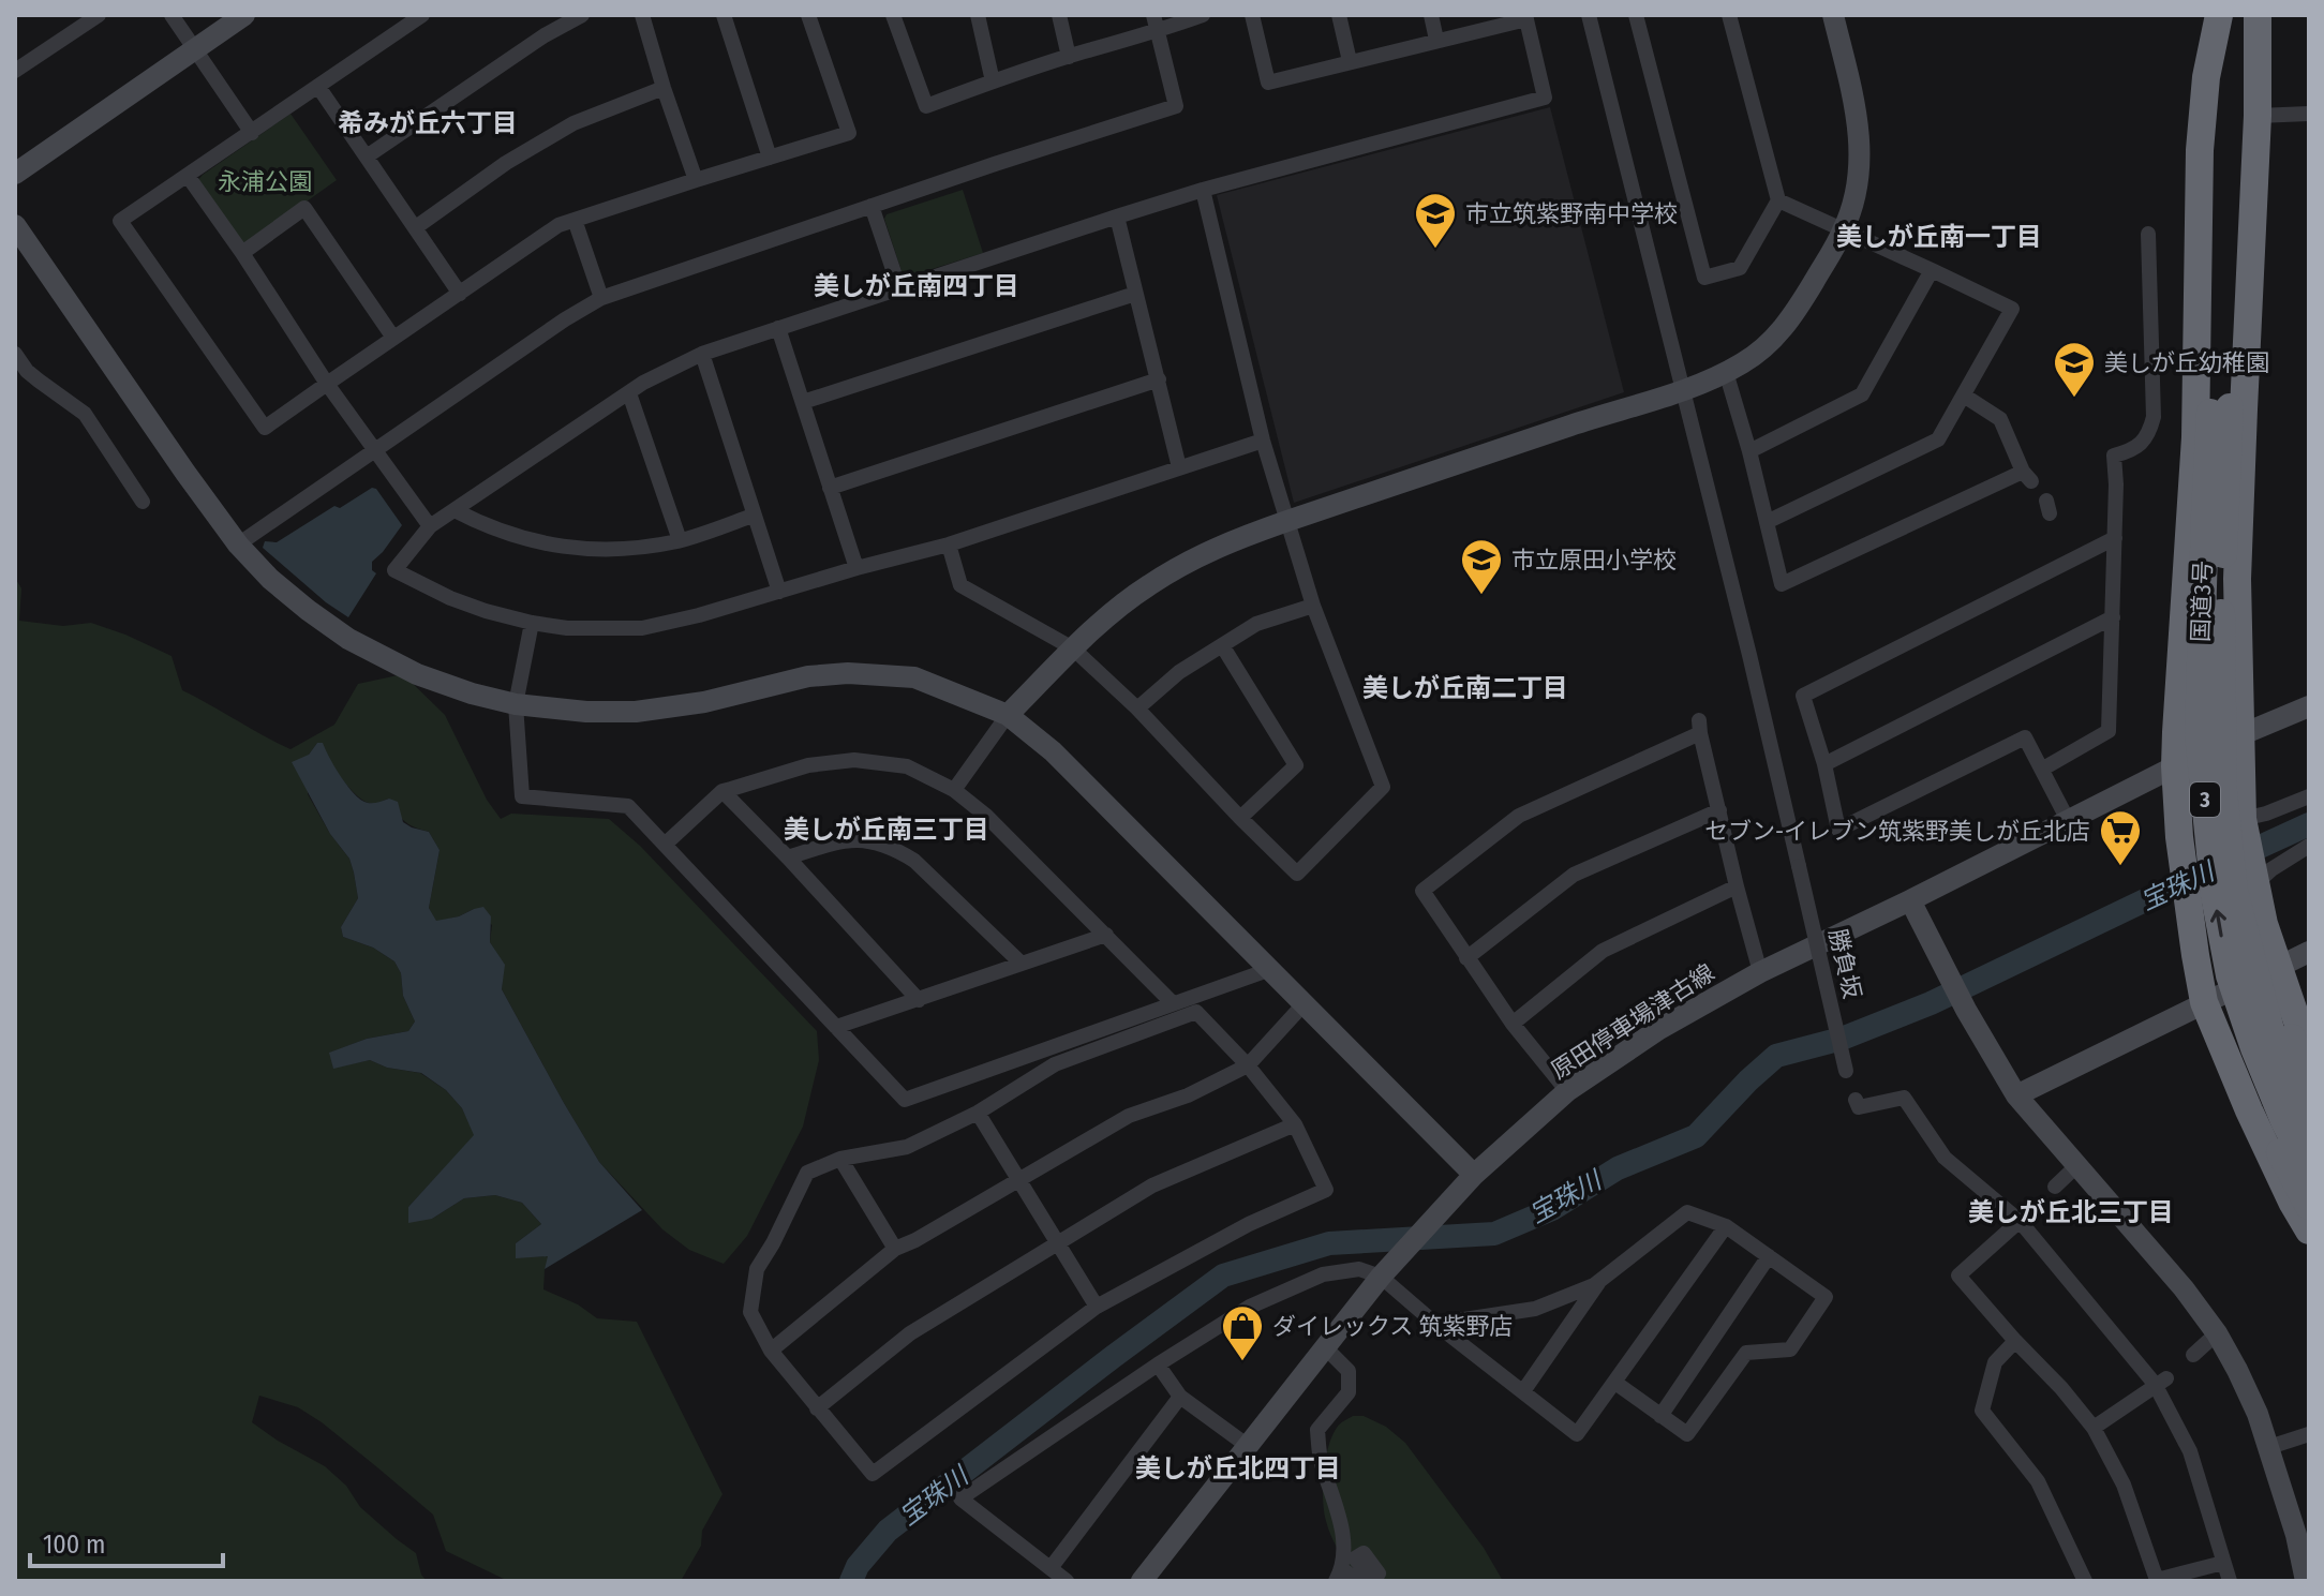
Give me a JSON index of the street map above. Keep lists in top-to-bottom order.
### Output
{
  "streets": {
    "highway": ["国道3号", "3"],
    "street": ["勝負坂", "原田停車場津古線"]
  },
  "districts": [
    "希みが丘六丁目",
    "美しが丘南一丁目",
    "美しが丘南四丁目",
    "美しが丘南二丁目",
    "美しが丘南三丁目",
    "美しが丘北三丁目",
    "美しが丘北四丁目"
  ],
  "water": ["宝珠川"],
  "parks": ["永浦公園"],
  "places": {
    "school or university": ["市立筑紫野南中学校", "美しが丘幼稚園", "市立原田小学校"],
    "supermarket": ["セブン-イレブン筑紫野美しが丘北店"],
    "shop": ["ダイレックス 筑紫野店"]
  },
  "scale_bar": "100 m"
}
